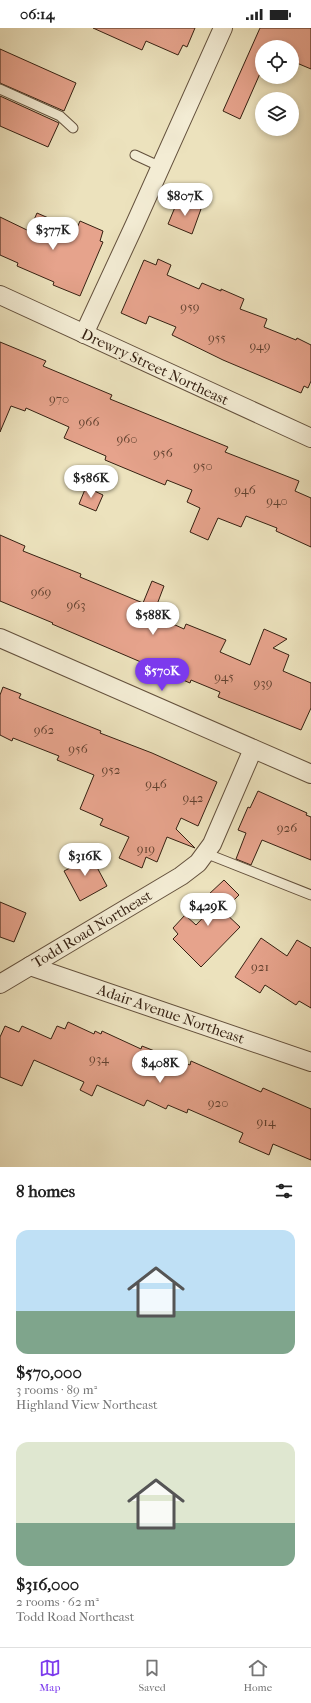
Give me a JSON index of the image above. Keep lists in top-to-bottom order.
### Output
{
  "streets": {
    "street": ["Drewry Street Northeast", "Todd Road Northeast", "Adair Avenue Northeast"]
  },
  "crossings": [
    ["Todd Road Northeast", "Adair Avenue Northeast"]
  ],
  "house_numbers": [
    "959",
    "955",
    "949",
    "970",
    "966",
    "960",
    "956",
    "950",
    "946",
    "940",
    "969",
    "963",
    "945",
    "939",
    "962",
    "956",
    "952",
    "946",
    "942",
    "926",
    "919",
    "921",
    "934",
    "920",
    "914"
  ],
  "page": {
    "status": "06:14",
    "price": [
      "$807K",
      "$377K",
      "$586K",
      "$588K",
      "$570K",
      "$316K",
      "$429K",
      "$408K"
    ],
    "heading": "8 homes",
    "list": [
      {
        "name": "$570,000",
        "note": "3 rooms · 89 m² · Highland View Northeast"
      },
      {
        "name": "$316,000",
        "note": "2 rooms · 62 m² · Todd Road Northeast"
      }
    ],
    "tabs": ["Map", "Saved", "Home"]
  }
}
